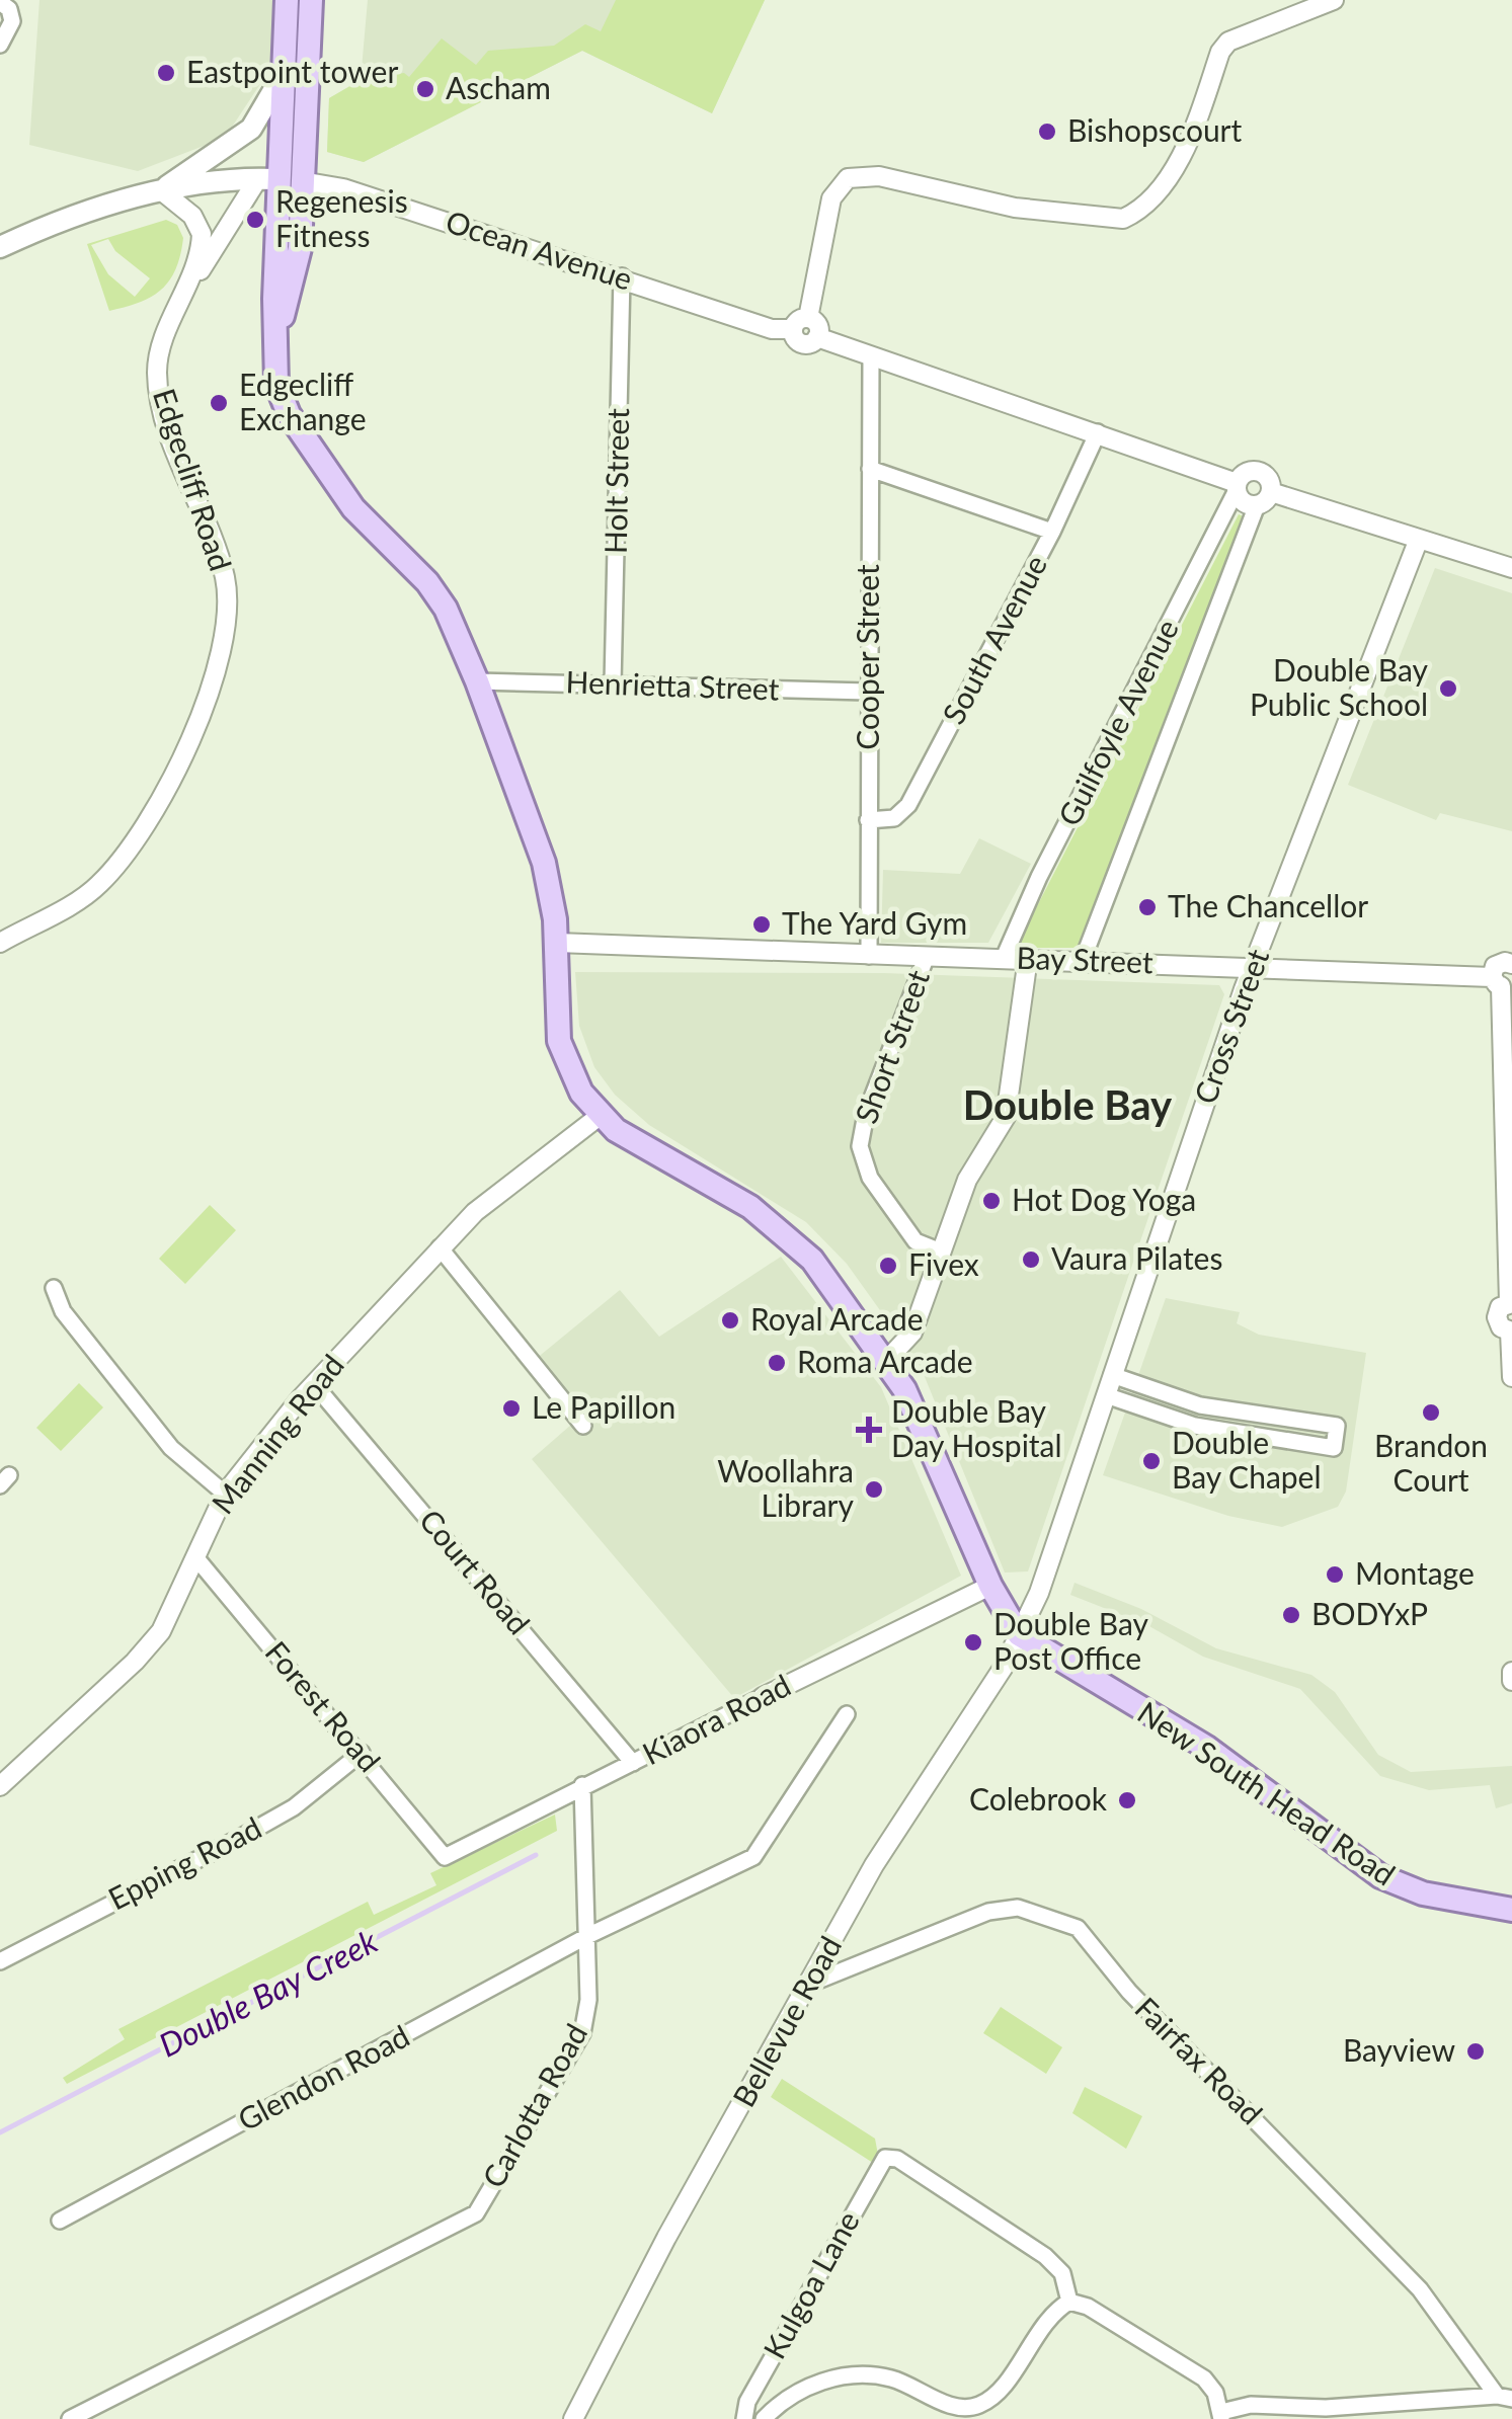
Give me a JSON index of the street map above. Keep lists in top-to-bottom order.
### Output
{
  "streets": {
    "main road": ["Ocean Avenue", "New South Head Road"],
    "street": [
      "Edgecliff Road",
      "Holt Street",
      "South Avenue",
      "Cooper Street",
      "Henrietta Street",
      "Guilfoyle Avenue",
      "Bay Street",
      "Cross Street",
      "Short Street",
      "Manning Road",
      "Court Road",
      "Forest Road",
      "Kiaora Road",
      "Epping Road",
      "Bellevue Road",
      "Fairfax Road",
      "Glendon Road",
      "Carlotta Road",
      "Kulgoa Lane"
    ]
  },
  "crossings": [
    ["Ocean Avenue", "Edgecliff Road"],
    ["Ocean Avenue", "Holt Street"],
    ["Ocean Avenue", "New South Head Road"],
    ["Edgecliff Road", "New South Head Road"],
    ["Holt Street", "Henrietta Street"],
    ["South Avenue", "Cooper Street"],
    ["Cooper Street", "Henrietta Street"],
    ["Cooper Street", "Bay Street"],
    ["Henrietta Street", "New South Head Road"],
    ["Guilfoyle Avenue", "Bay Street"],
    ["Bay Street", "Cross Street"],
    ["Bay Street", "Short Street"],
    ["Bay Street", "New South Head Road"],
    ["Cross Street", "New South Head Road"],
    ["Cross Street", "Bellevue Road"],
    ["Manning Road", "Court Road"],
    ["Manning Road", "Forest Road"],
    ["Manning Road", "New South Head Road"],
    ["Court Road", "Kiaora Road"],
    ["Forest Road", "Kiaora Road"],
    ["Forest Road", "Epping Road"],
    ["Kiaora Road", "New South Head Road"],
    ["Kiaora Road", "Carlotta Road"],
    ["New South Head Road", "Bellevue Road"],
    ["Bellevue Road", "Fairfax Road"],
    ["Glendon Road", "Carlotta Road"]
  ],
  "districts": ["Double Bay"],
  "water": ["Double Bay Creek"],
  "places": {
    "other": [
      "Eastpoint tower",
      "Ascham",
      "Bishopscourt",
      "Regenesis Fitness",
      "Edgecliff Exchange",
      "Double Bay Public School",
      "The Chancellor",
      "The Yard Gym",
      "Hot Dog Yoga",
      "Vaura Pilates",
      "Fivex",
      "Royal Arcade",
      "Roma Arcade",
      "Le Papillon",
      "Brandon Court",
      "Double Bay Chapel",
      "Woollahra Library",
      "Montage",
      "BODYxP",
      "Double Bay Post Office",
      "Colebrook",
      "Bayview"
    ],
    "health": ["Double Bay Day Hospital"]
  }
}
